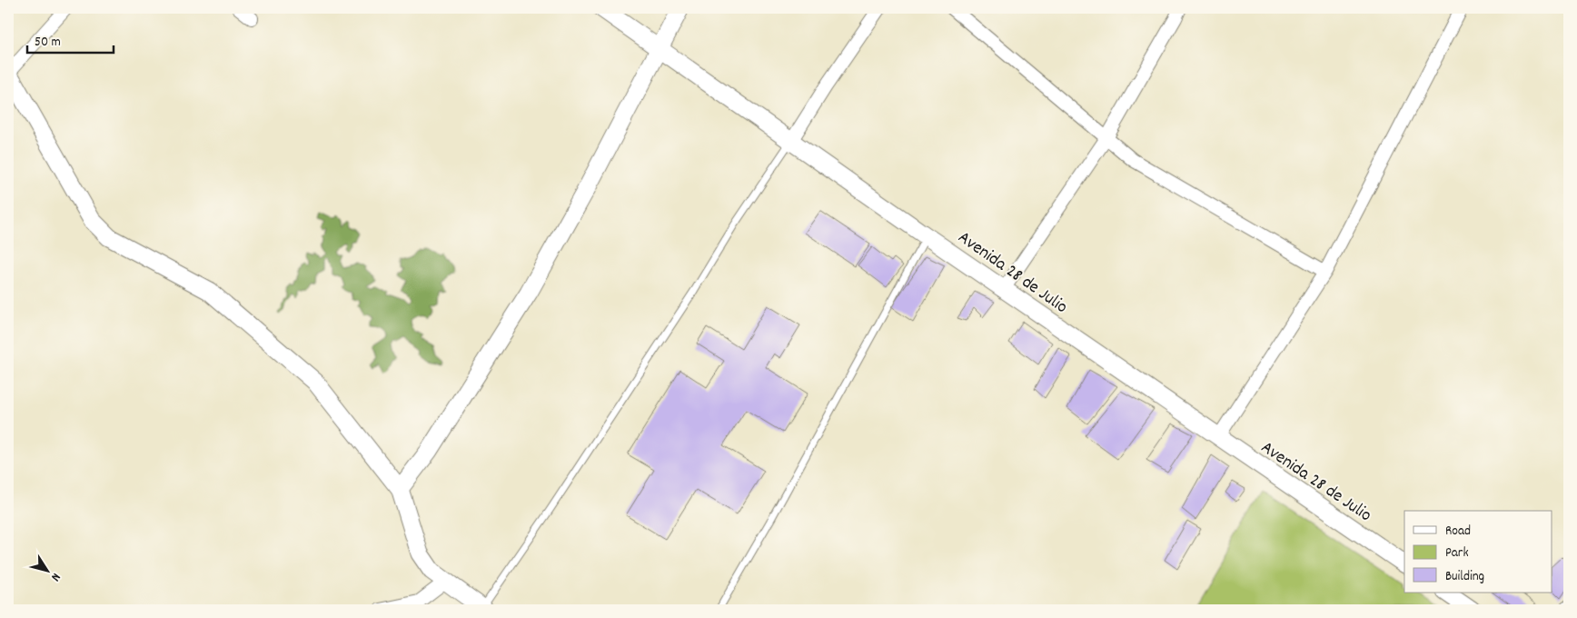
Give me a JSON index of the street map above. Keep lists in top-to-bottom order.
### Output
{
  "streets": {
    "street": ["Avenida 28 de Julio"]
  },
  "legend": ["Road", "Park", "Building"],
  "scale_bar": "50 m",
  "north": "bottom right"
}
